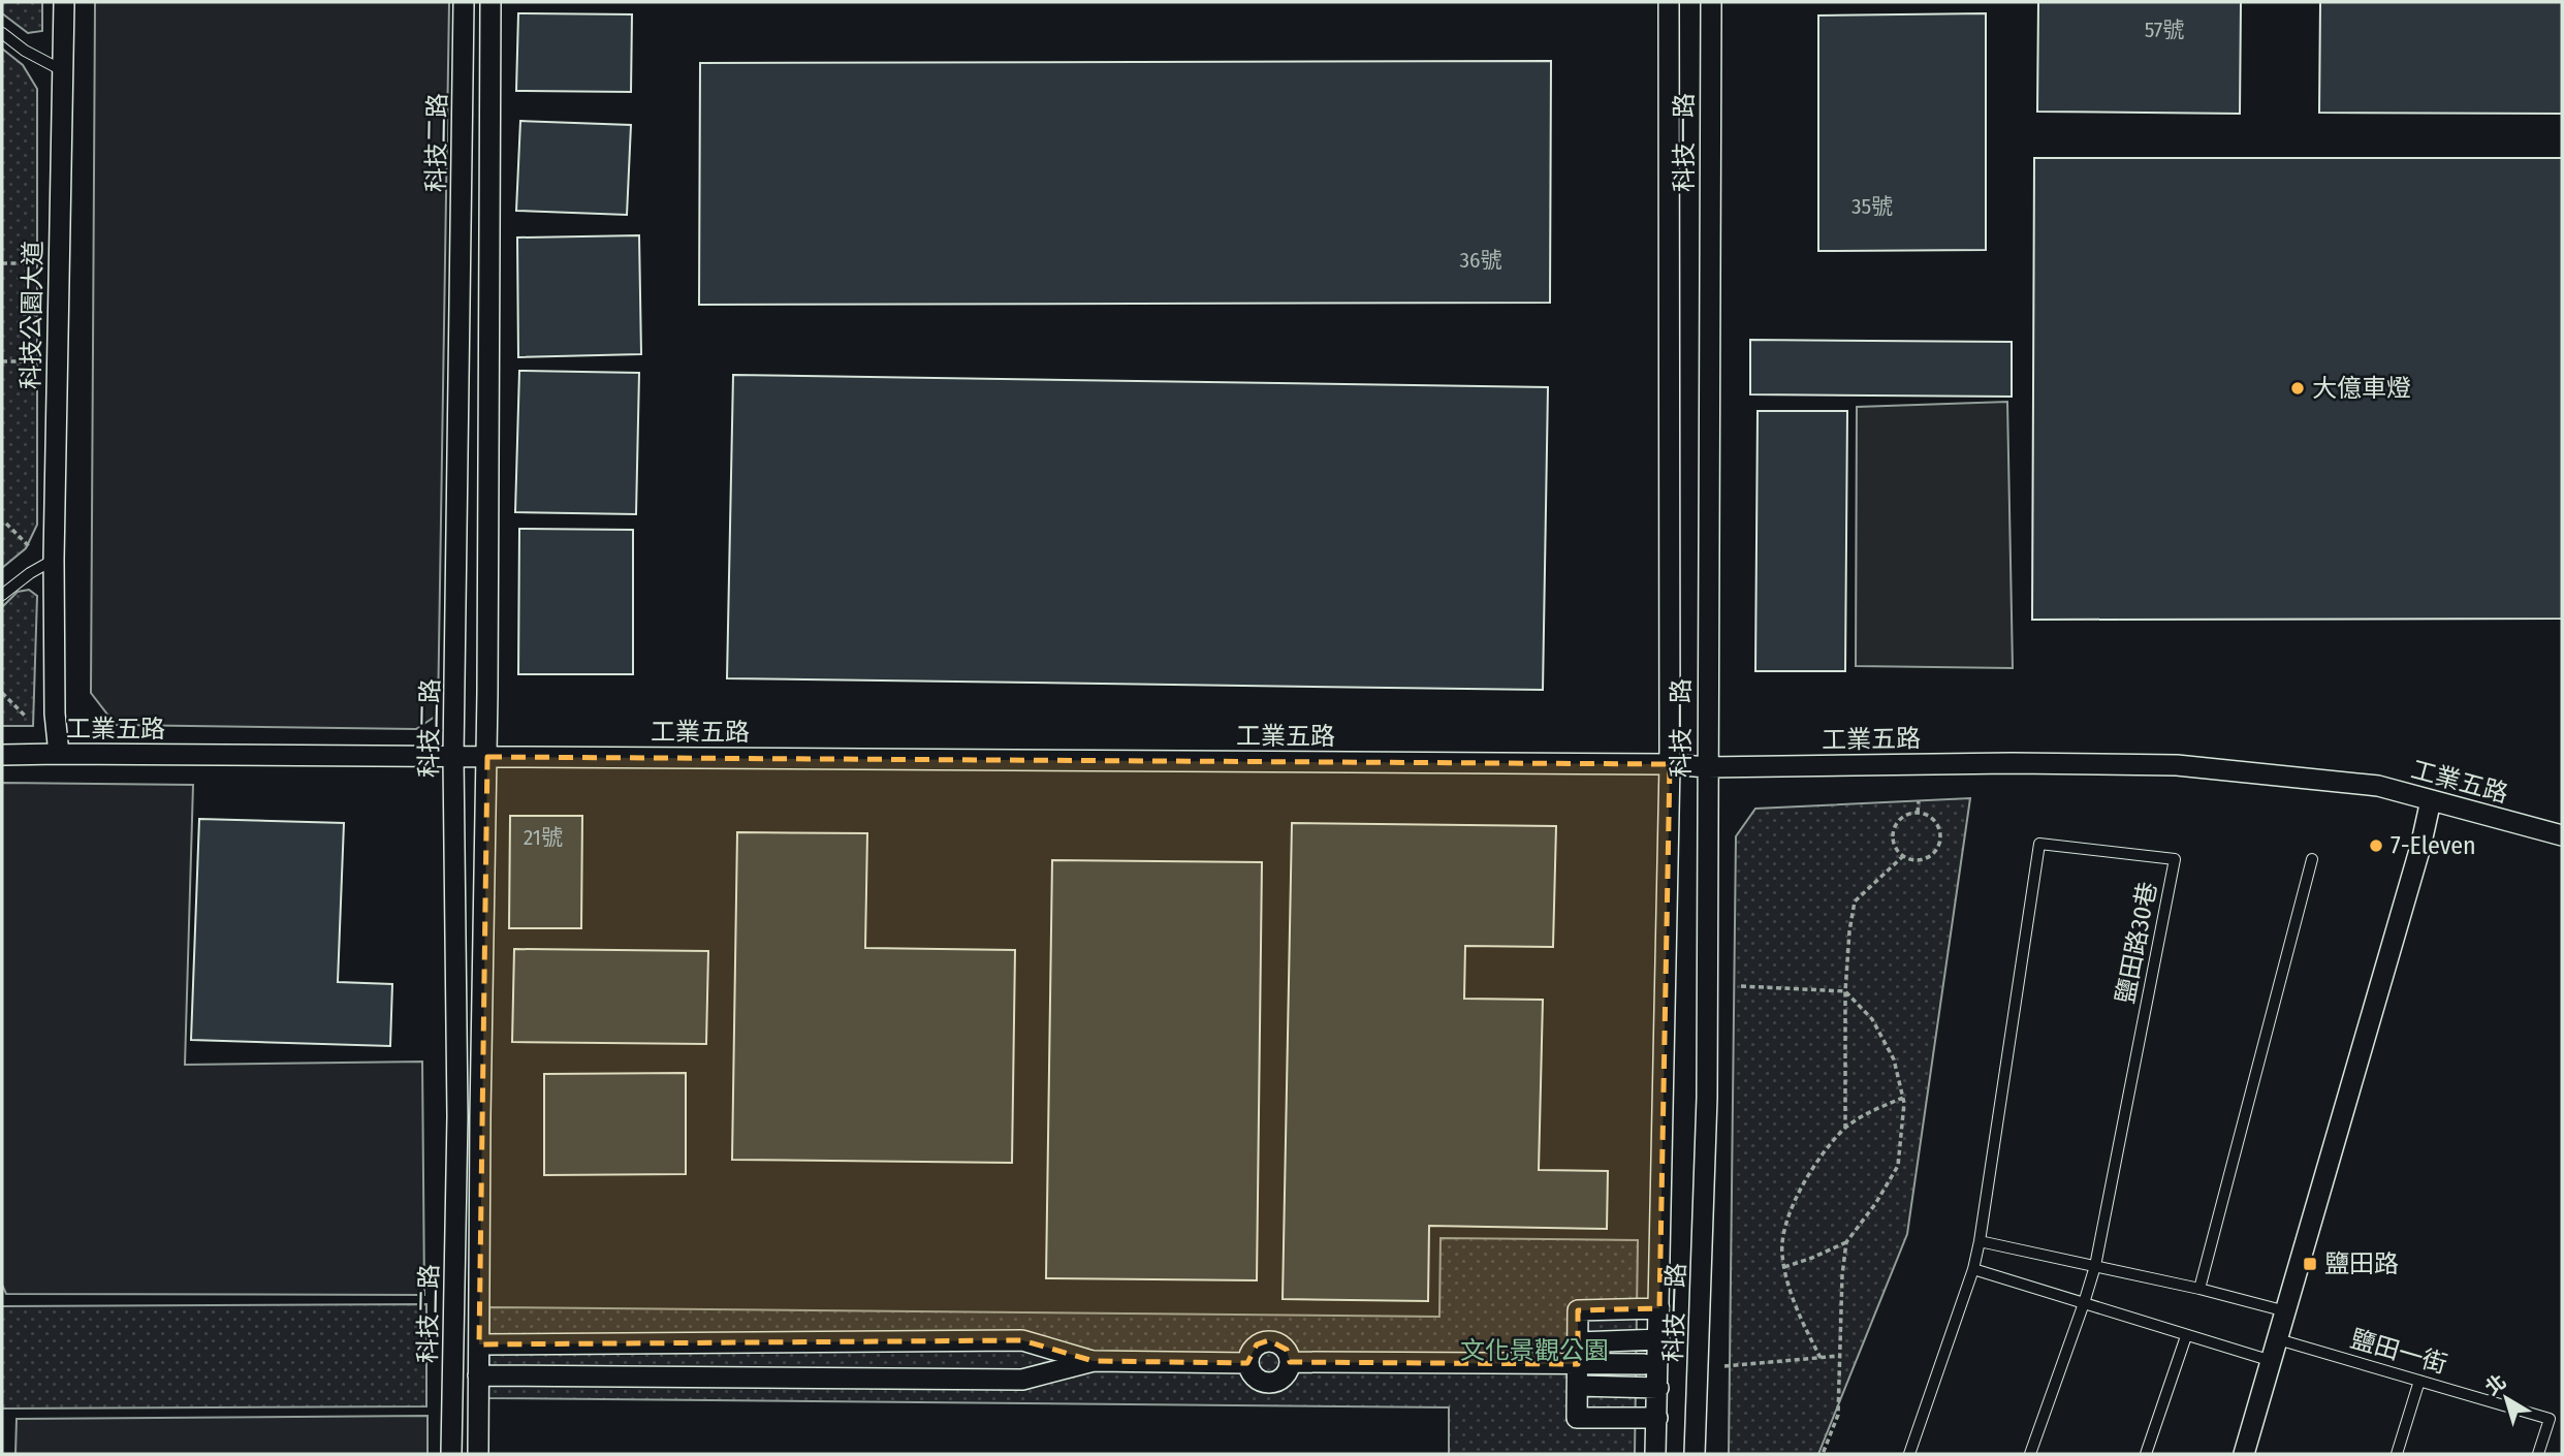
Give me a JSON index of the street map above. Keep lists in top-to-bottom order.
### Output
{
  "streets": {
    "street": [
      "科技二路",
      "科技一路",
      "科技公園大道",
      "工業五路"
    ],
    "lane": ["鹽田路30巷", "鹽田一街"]
  },
  "crossings": [
    ["科技二路", "工業五路"],
    ["科技一路", "工業五路"],
    ["科技公園大道", "工業五路"]
  ],
  "parks": ["文化景觀公園"],
  "places": {
    "other": ["大億車燈", "7-Eleven"],
    "transit": ["鹽田路"]
  },
  "house_numbers": [
    "57號",
    "35號",
    "36號",
    "21號"
  ],
  "north": "top left"
}
